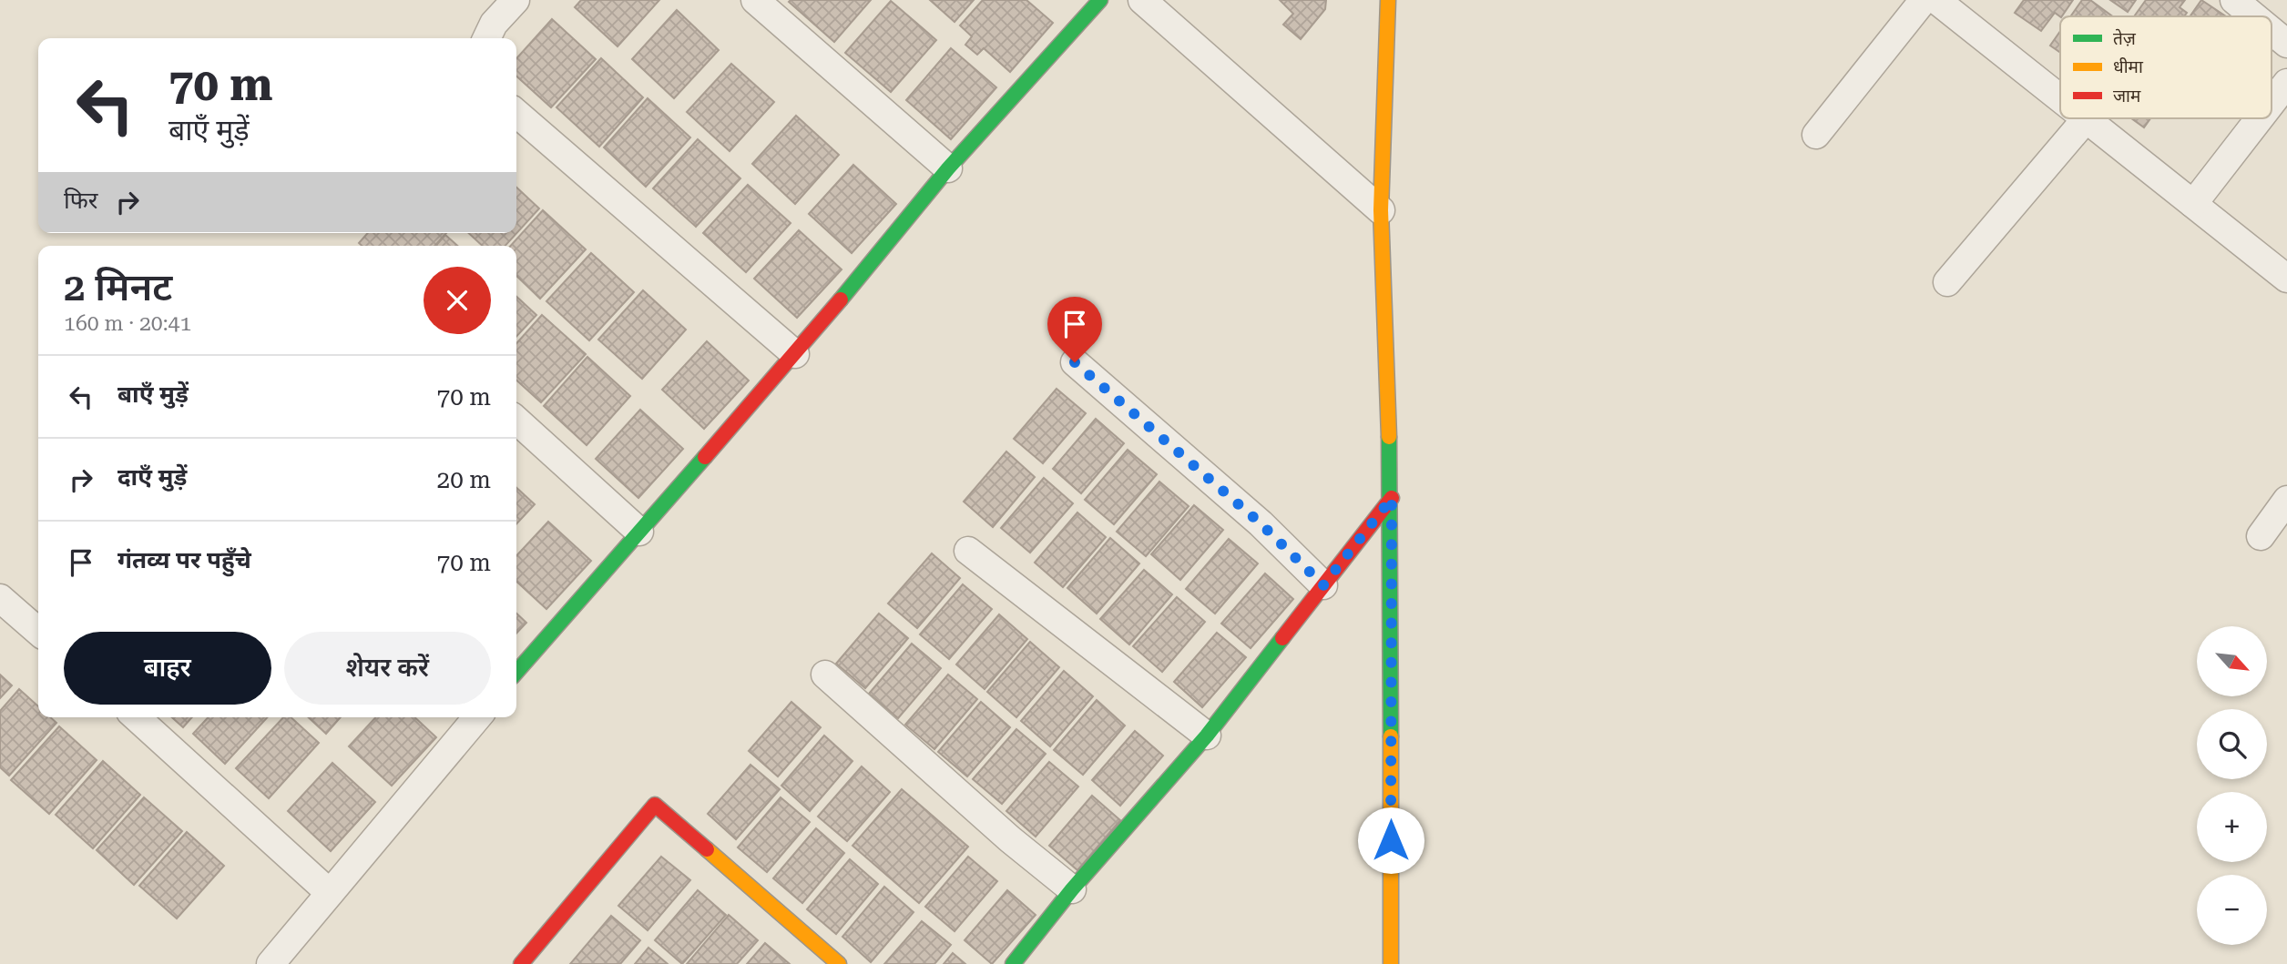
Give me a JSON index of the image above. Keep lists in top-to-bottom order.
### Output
{
  "legend": ["तेज़", "धीमा", "जाम"],
  "north": "bottom right",
  "page": {
    "turn": ["70 m", "बाएँ मुड़ें"],
    "then": "फिर",
    "heading": ["2 मिनट", "160 m · 20:41"],
    "list": [
      {
        "name": "बाएँ मुड़ें",
        "value": "70 m"
      },
      {
        "name": "दाएँ मुड़ें",
        "value": "20 m"
      },
      {
        "name": "गंतव्य पर पहुँचे",
        "value": "70 m"
      }
    ],
    "buttons": ["बाहर", "शेयर करें"],
    "map_buttons": ["+", "−"]
  }
}
